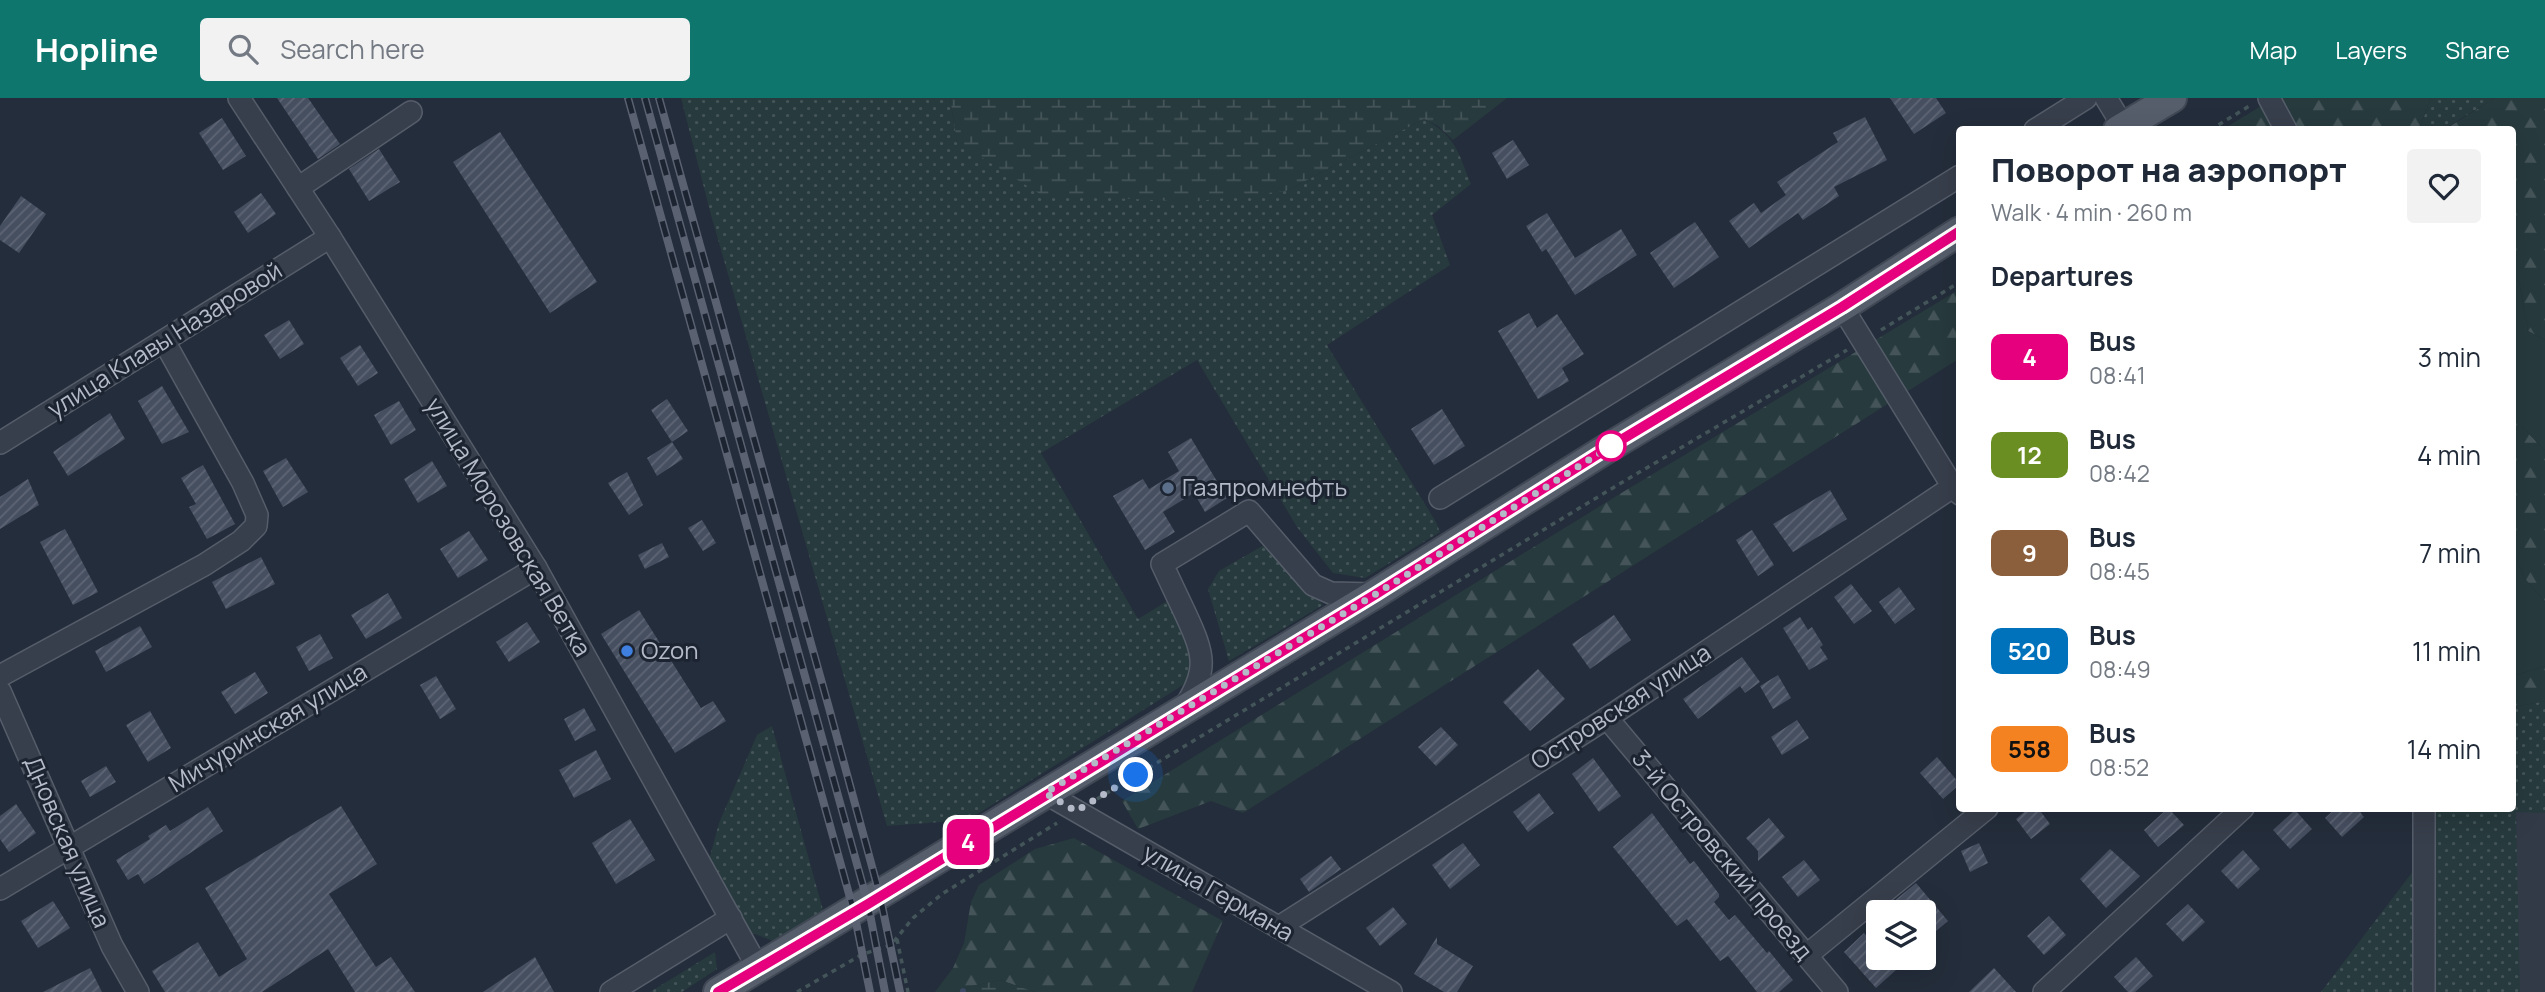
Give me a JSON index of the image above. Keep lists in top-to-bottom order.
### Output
{
  "streets": {
    "street": [
      "улица Клавы Назаровой",
      "улица Морозовская Ветка",
      "Островская улица",
      "Мичуринская улица",
      "Дновская улица",
      "3-й Островский проезд",
      "улица Германа"
    ]
  },
  "crossings": [
    ["улица Клавы Назаровой", "улица Морозовская Ветка"],
    ["улица Морозовская Ветка", "Мичуринская улица"],
    ["Островская улица", "3-й Островский проезд"],
    ["Островская улица", "улица Германа"],
    ["Мичуринская улица", "Дновская улица"]
  ],
  "places": ["Газпромнефть", "Ozon"],
  "lines": ["bus line 4"],
  "page": {
    "header": "Hopline",
    "search": "Search here",
    "nav": ["Map", "Layers", "Share"],
    "on_map": "4",
    "heading": [
      ["Поворот на аэропорт", "Walk · 4 min · 260 m"],
      "Departures"
    ],
    "list": [
      {
        "mark": "4",
        "name": "Bus",
        "note": "08:41",
        "value": "3 min"
      },
      {
        "mark": "12",
        "name": "Bus",
        "note": "08:42",
        "value": "4 min"
      },
      {
        "mark": "9",
        "name": "Bus",
        "note": "08:45",
        "value": "7 min"
      },
      {
        "mark": "520",
        "name": "Bus",
        "note": "08:49",
        "value": "11 min"
      },
      {
        "mark": "558",
        "name": "Bus",
        "note": "08:52",
        "value": "14 min"
      }
    ]
  }
}
